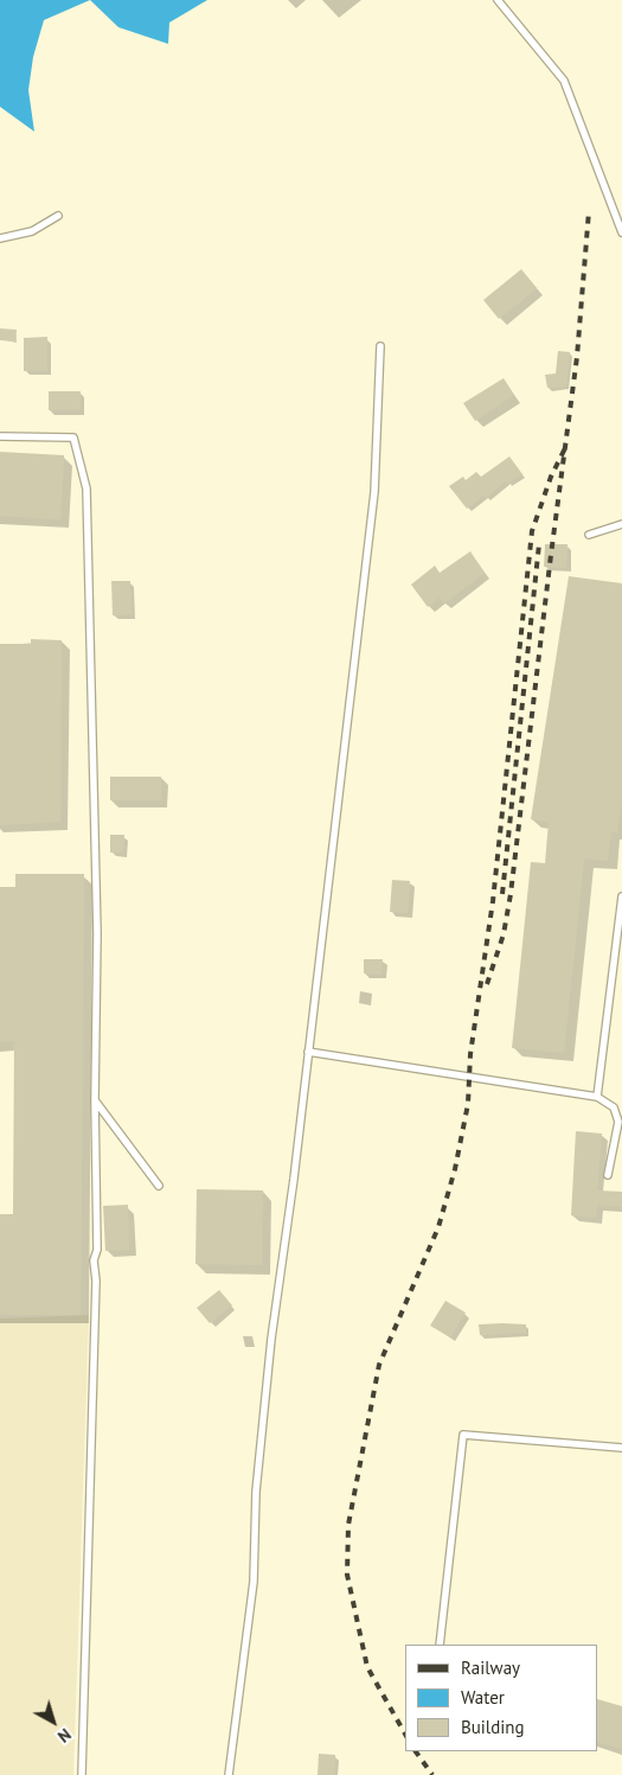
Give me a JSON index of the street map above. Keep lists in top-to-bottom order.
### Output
{
  "legend": ["Railway", "Water", "Building"],
  "north": "bottom right"
}
